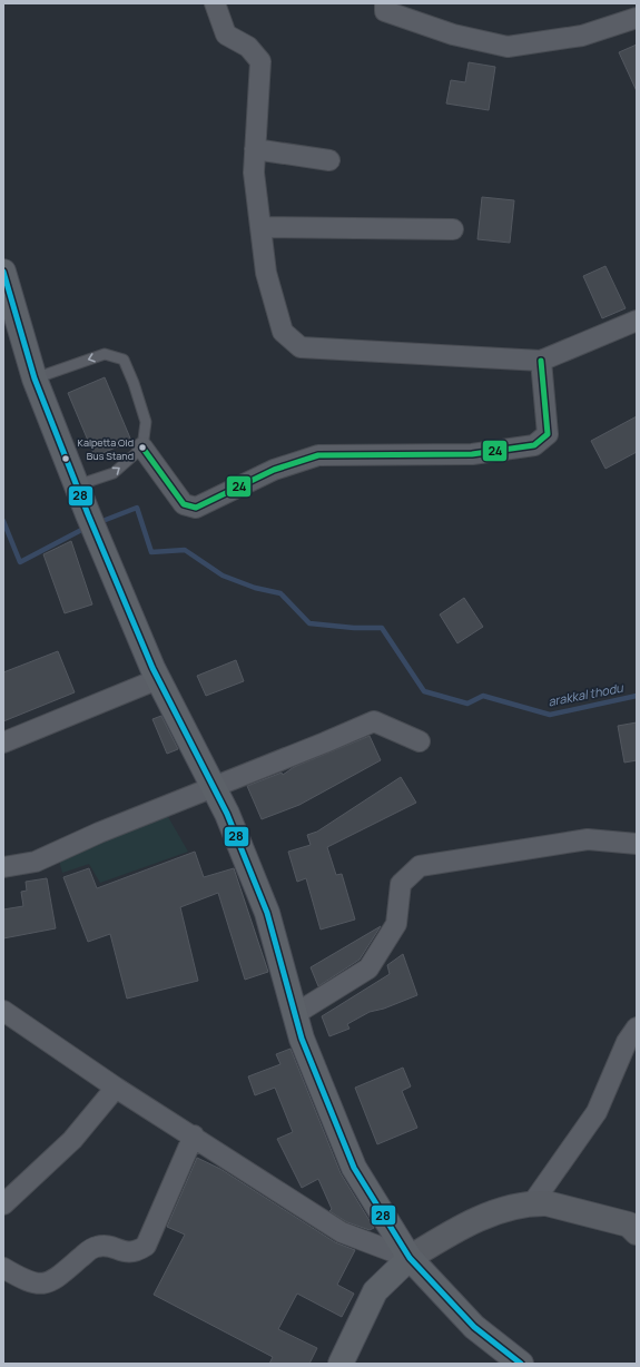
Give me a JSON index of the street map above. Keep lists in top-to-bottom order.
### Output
{
  "water": ["arakkal thodu"],
  "places": ["Kalpetta Old Bus Stand"],
  "lines": ["transit line 28", "transit line 24"]
}
